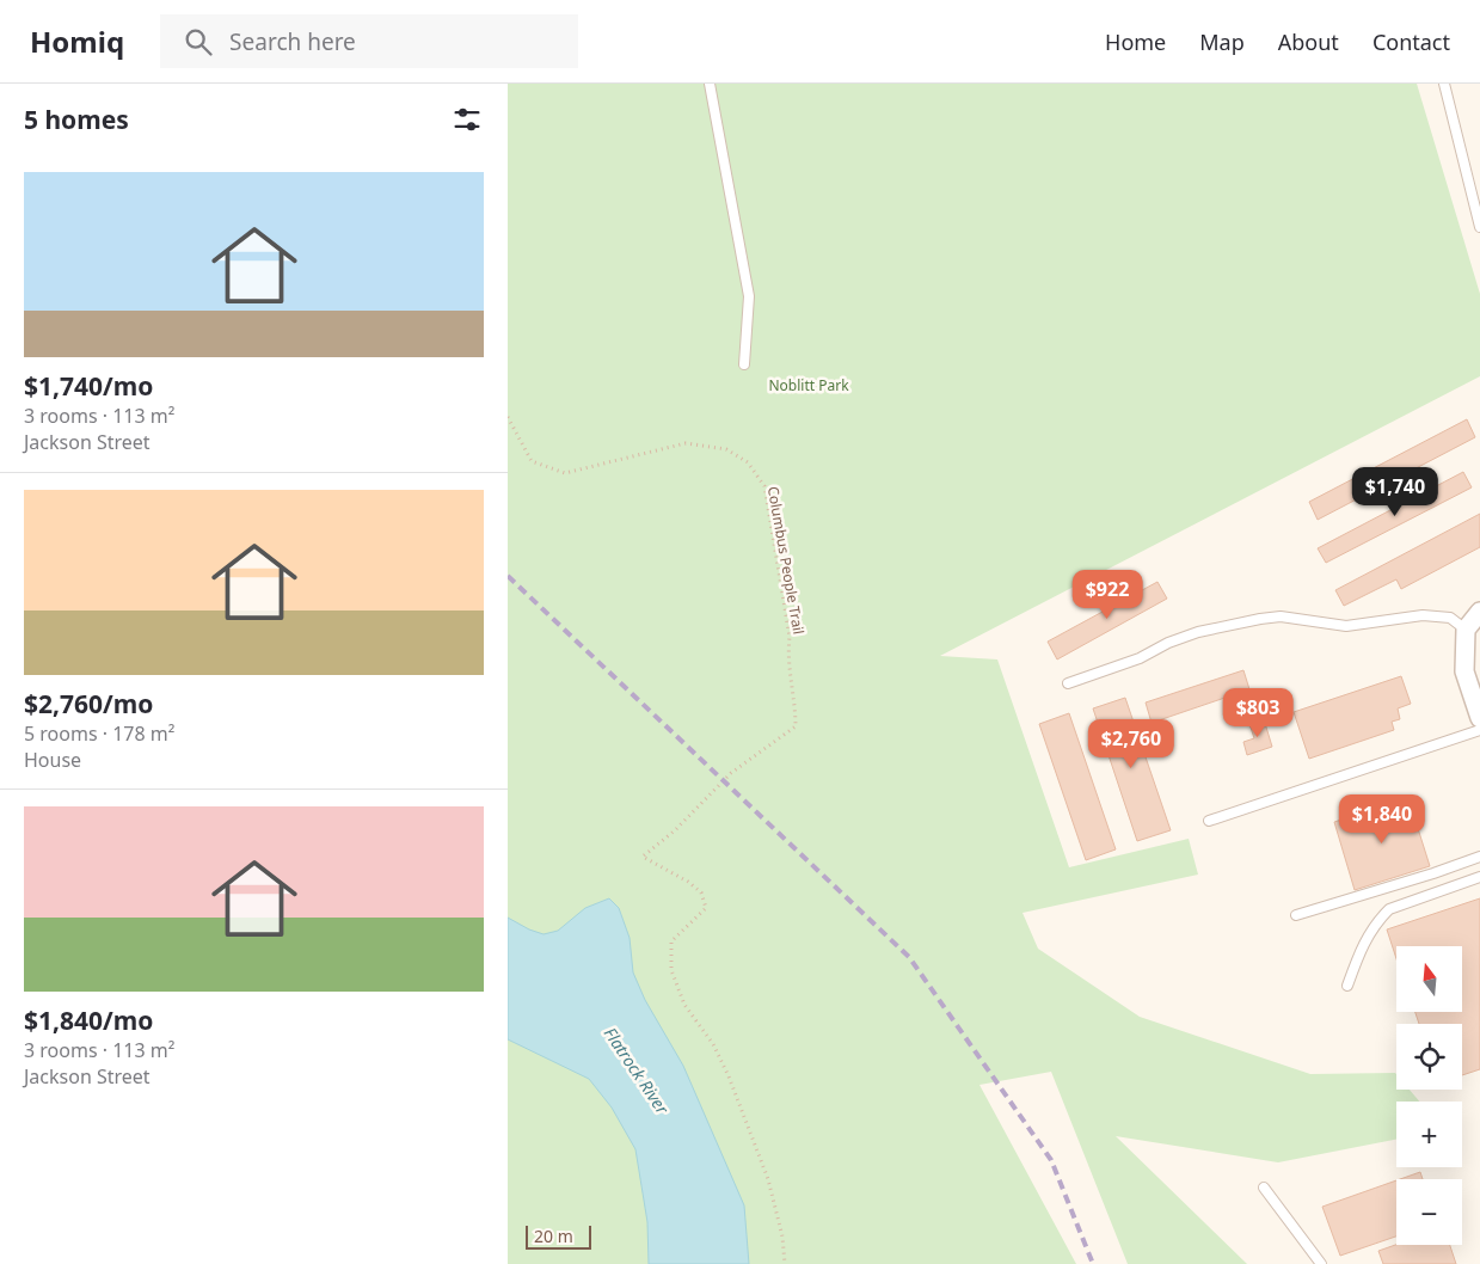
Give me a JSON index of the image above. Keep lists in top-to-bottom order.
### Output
{
  "streets": {
    "path": ["Columbus People Trail"]
  },
  "water": ["Flatrock River"],
  "parks": ["Noblitt Park"],
  "scale_bar": "20 m",
  "north": "top",
  "page": {
    "header": "Homiq",
    "search": "Search here",
    "nav": [
      "Home",
      "Map",
      "About",
      "Contact"
    ],
    "heading": "5 homes",
    "list": [
      {
        "name": "$1,740/mo",
        "note": "3 rooms · 113 m² · Jackson Street"
      },
      {
        "name": "$2,760/mo",
        "note": "5 rooms · 178 m² · House"
      },
      {
        "name": "$1,840/mo",
        "note": "3 rooms · 113 m² · Jackson Street"
      }
    ],
    "price": [
      "$1,740",
      "$922",
      "$803",
      "$2,760",
      "$1,840"
    ],
    "map_buttons": ["+", "−"],
    "scale": "20 m"
  }
}
